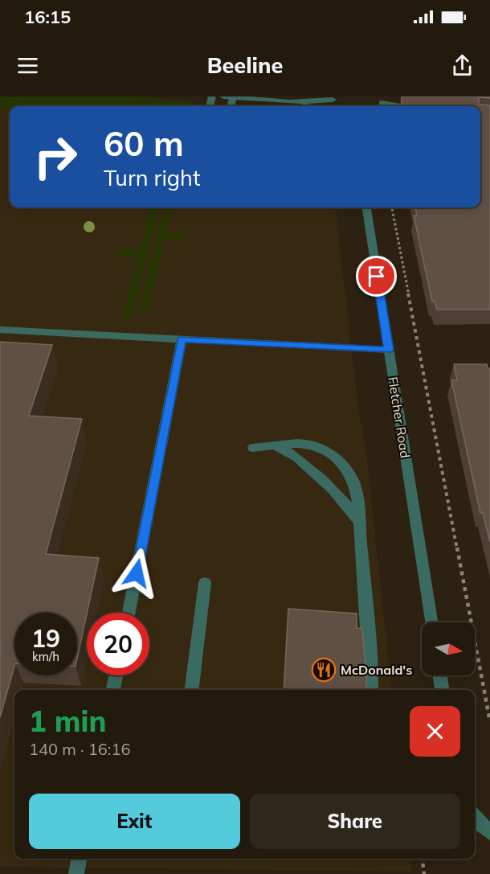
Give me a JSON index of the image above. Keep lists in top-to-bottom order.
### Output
{
  "streets": {
    "street": ["Fletcher Road"]
  },
  "places": {
    "restaurant": ["McDonald's"]
  },
  "north": "right",
  "page": {
    "status": "16:15",
    "header": "Beeline",
    "turn": ["60 m", "Turn right"],
    "speed": "19 km/h",
    "limit": "20",
    "heading": ["1 min", "140 m · 16:16"],
    "buttons": ["Exit", "Share"]
  }
}
